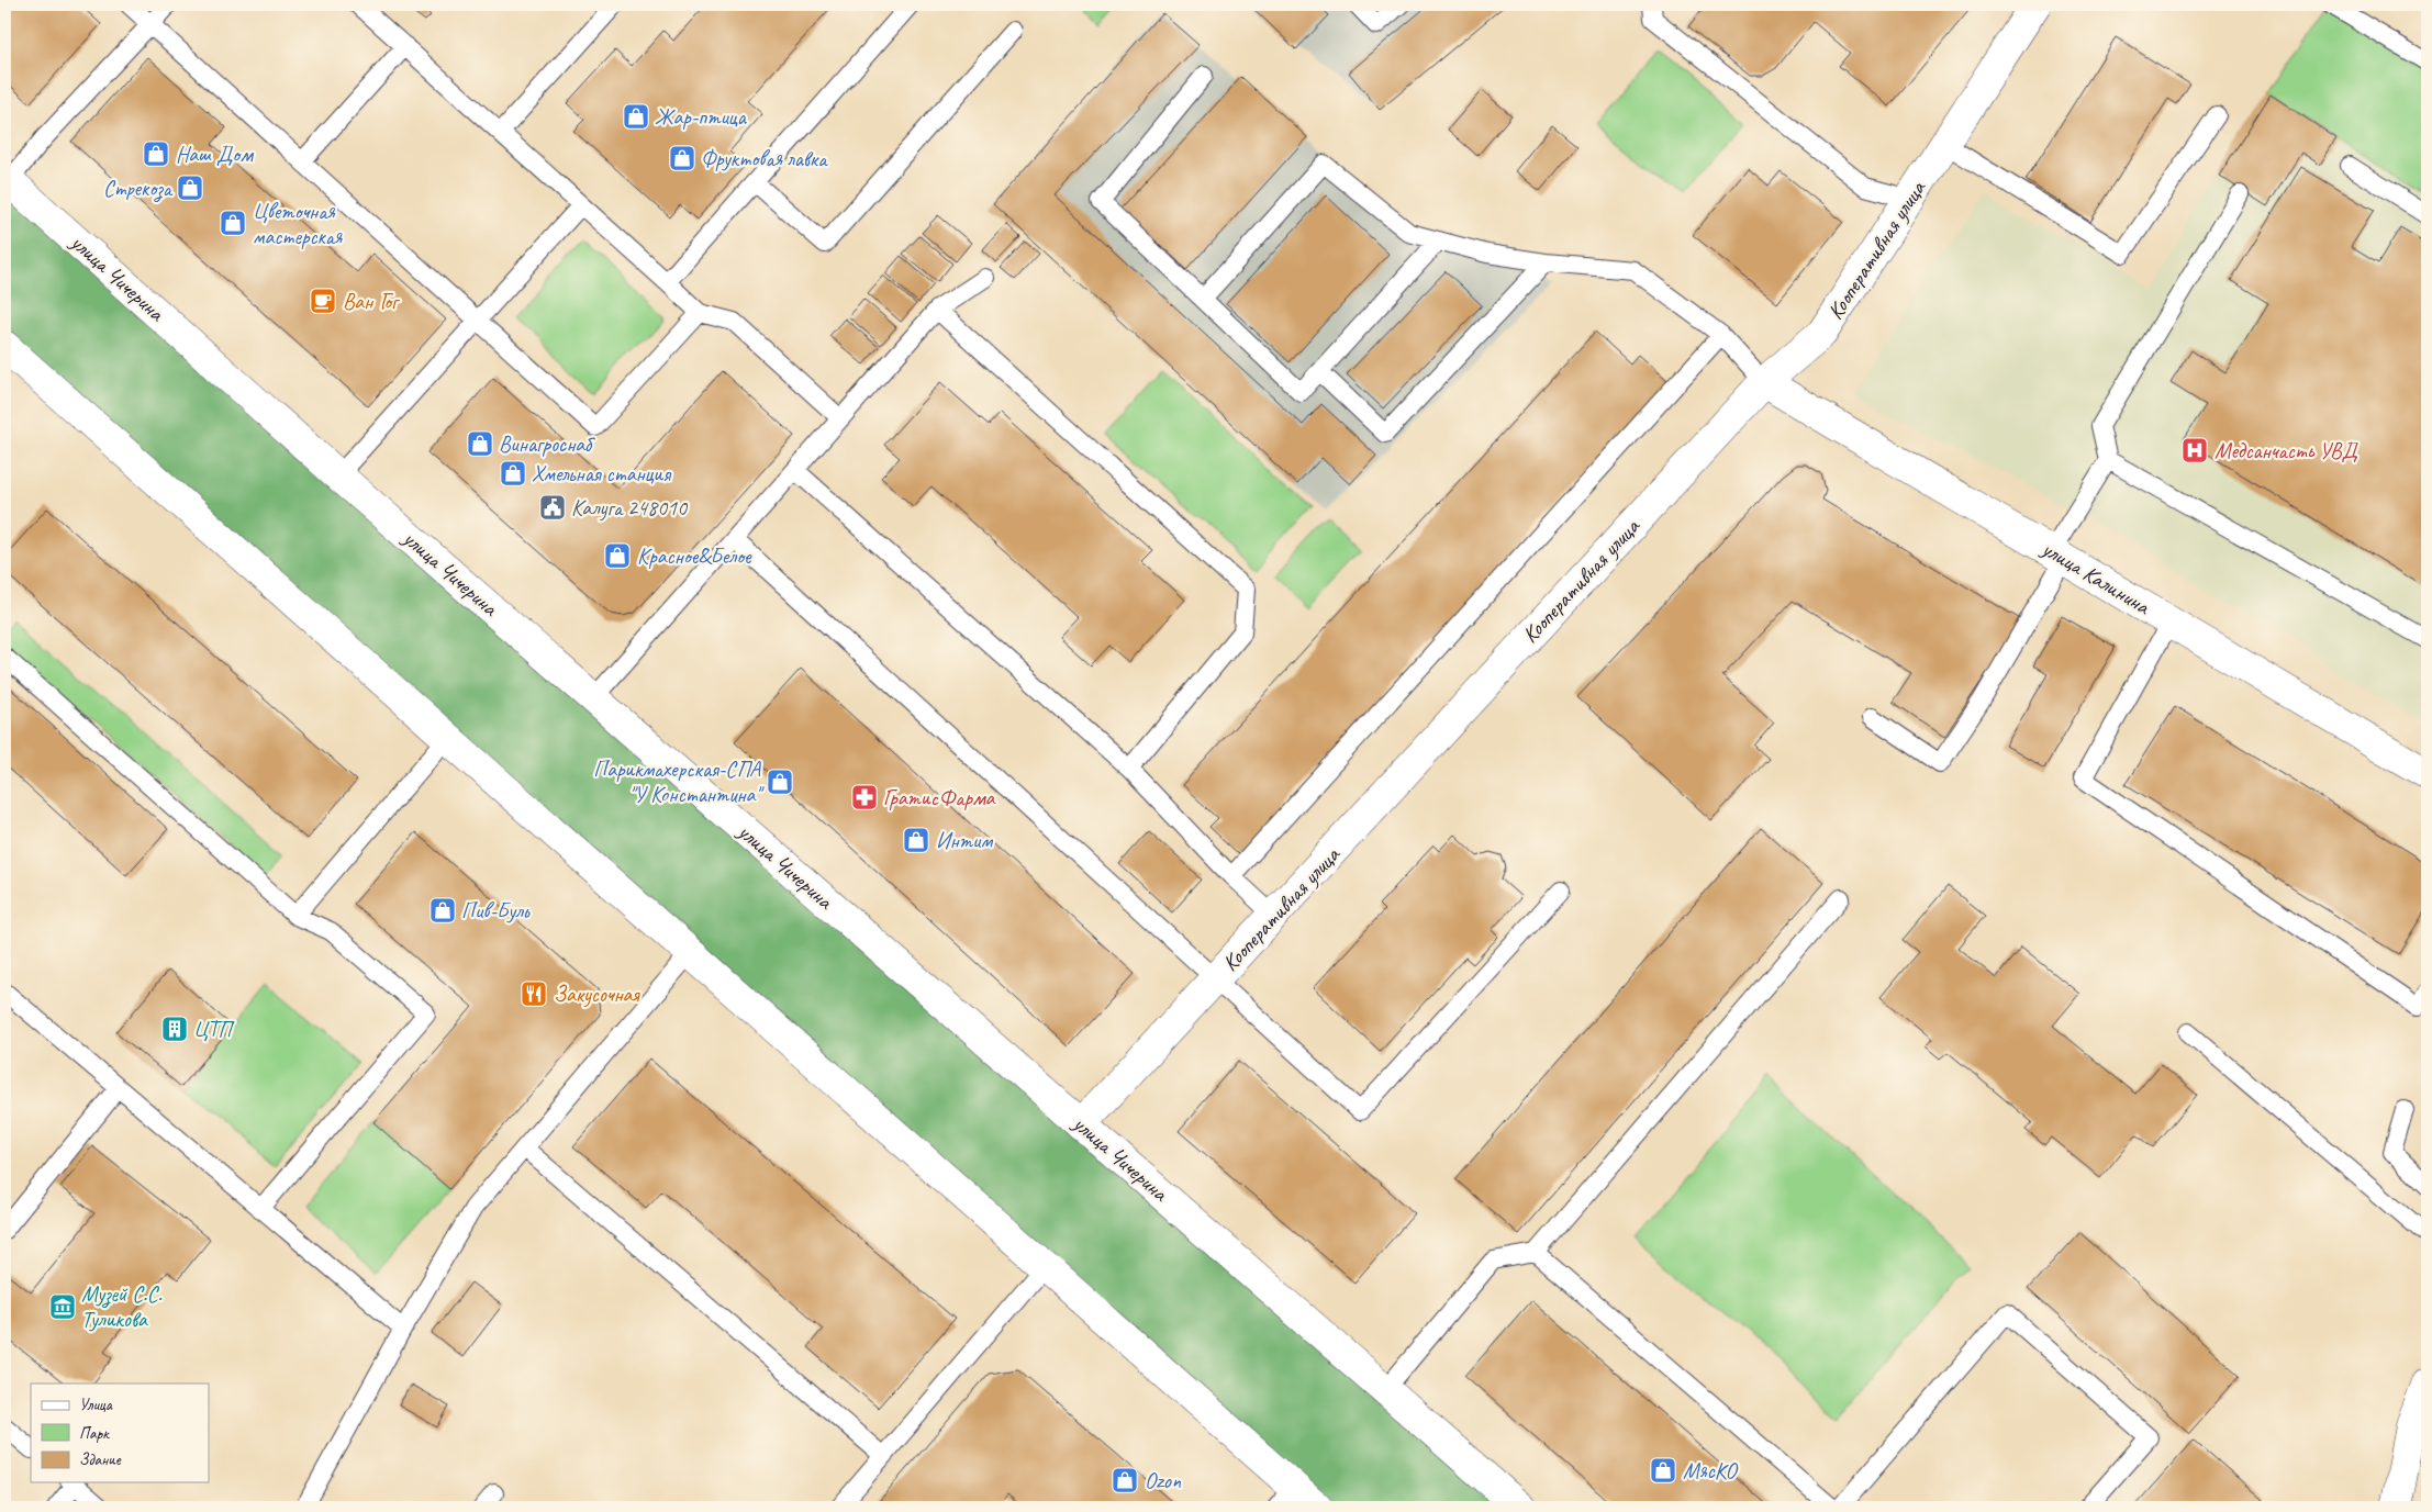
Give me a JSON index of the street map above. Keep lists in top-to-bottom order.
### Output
{
  "streets": {
    "street": ["Кооперативная улица", "улица Чичерина", "улица Калинина"]
  },
  "crossings": [
    ["Кооперативная улица", "улица Чичерина"],
    ["Кооперативная улица", "улица Калинина"]
  ],
  "places": {
    "shop": [
      "Жар-птица",
      "Наш Дом",
      "Фруктовая лавка",
      "Стрекоза",
      "Цветочная мастерская",
      "Винагроснаб",
      "Хмельная станция",
      "Красное&Белое",
      "Парикмахерская-СПА \"У Константина\"",
      "Интим",
      "Пив-Буль",
      "МясКО",
      "Ozon"
    ],
    "cafe": ["Ван Гог"],
    "hospital": ["Медсанчасть УВД"],
    "public building": ["Калуга 248010"],
    "pharmacy": ["ГратисФарма"],
    "restaurant": ["Закусочная"],
    "building": ["ЦТП"],
    "museum": ["Музей С.С. Туликова"]
  },
  "legend": ["Улица", "Парк", "Здание"]
}
